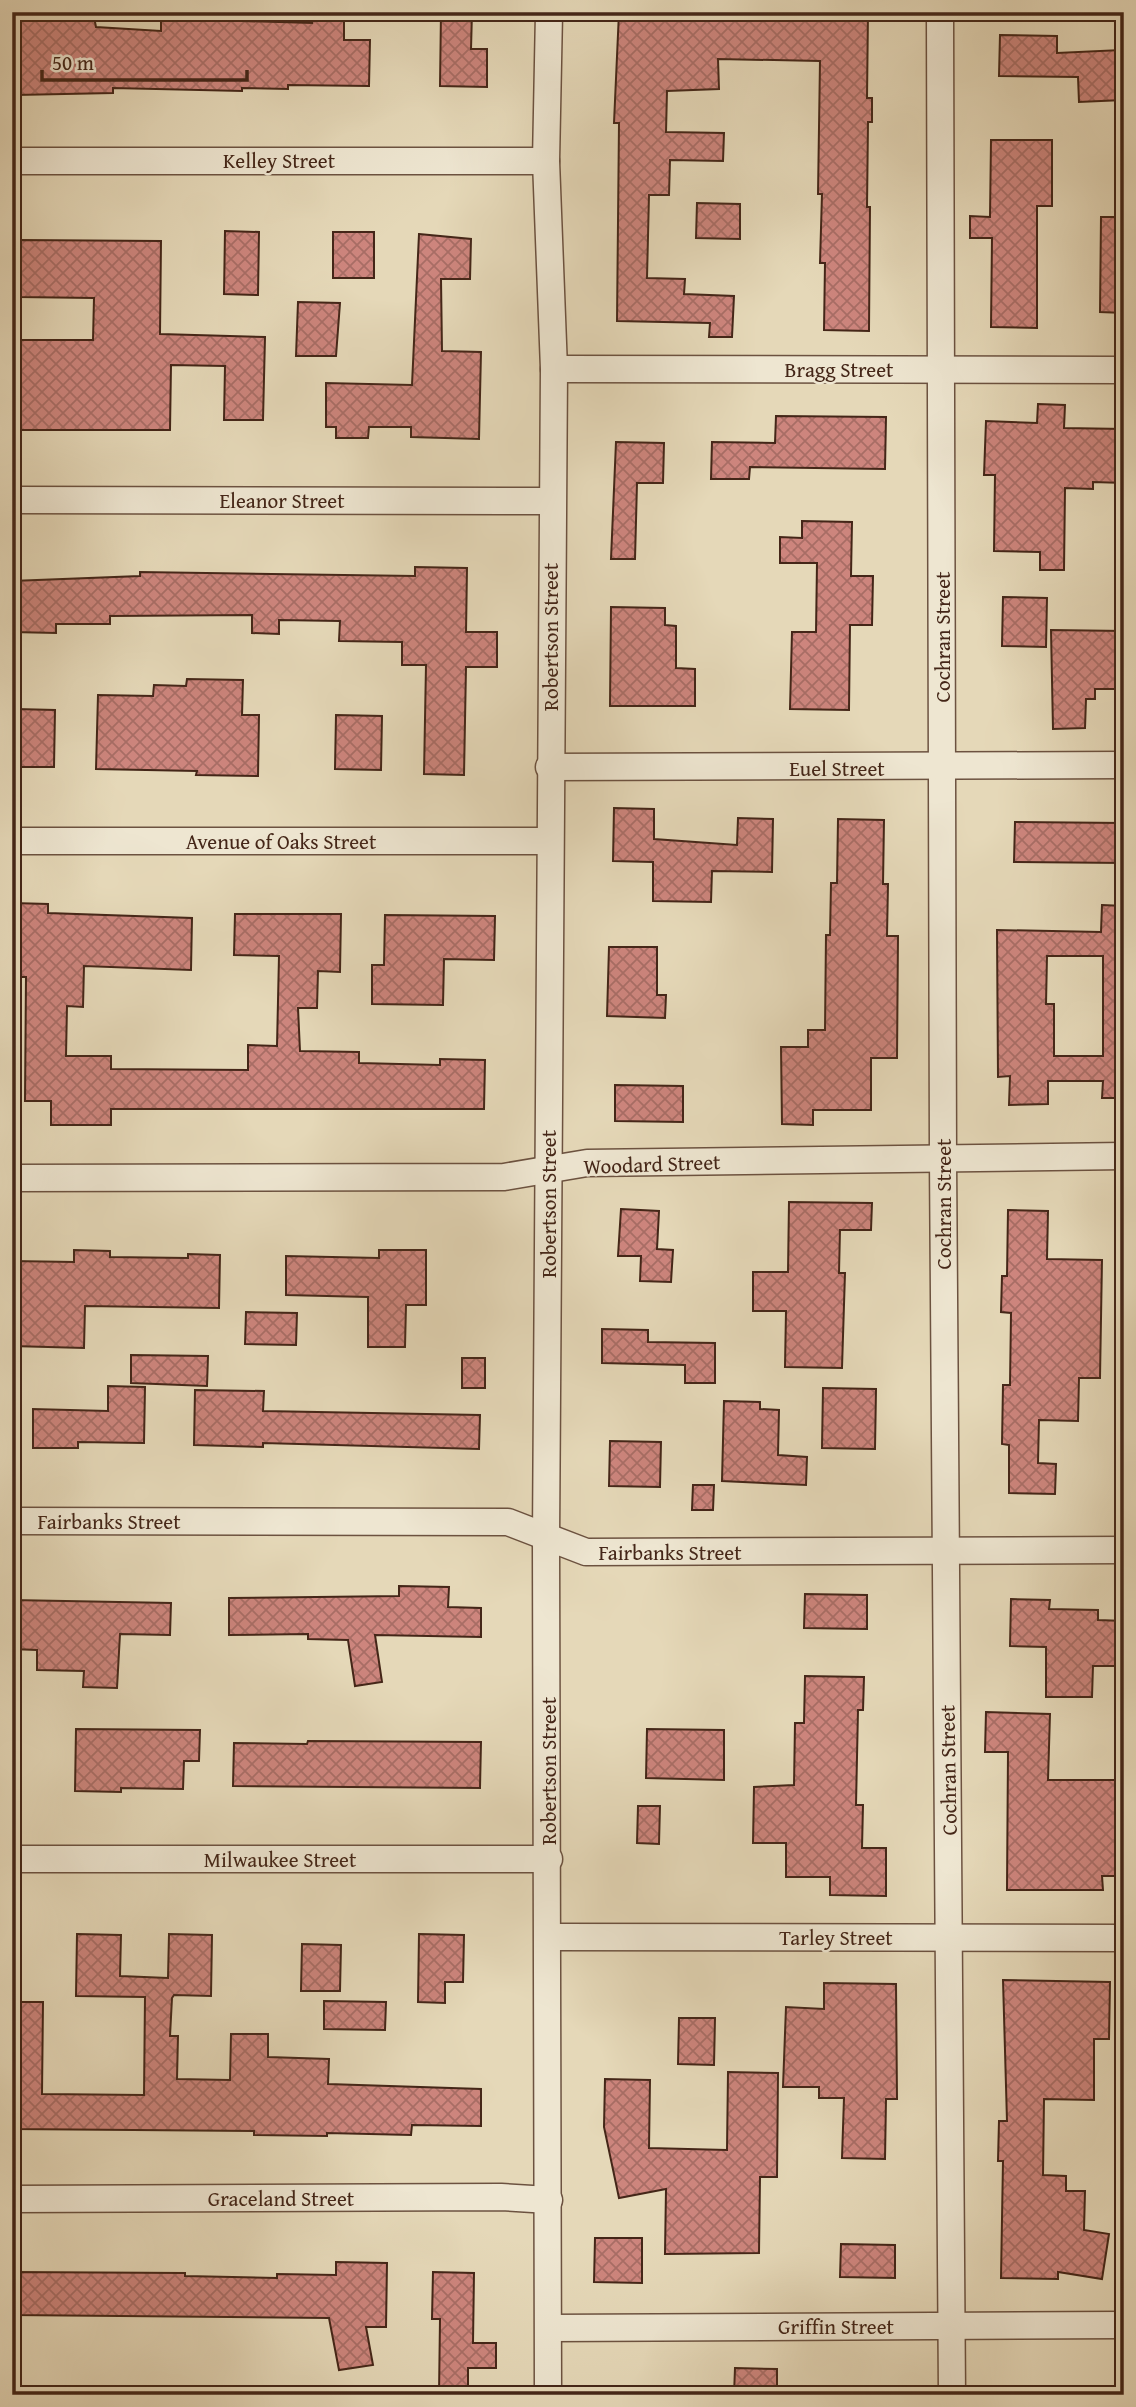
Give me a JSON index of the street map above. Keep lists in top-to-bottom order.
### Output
{
  "streets": {
    "street": [
      "Kelley Street",
      "Bragg Street",
      "Eleanor Street",
      "Robertson Street",
      "Cochran Street",
      "Euel Street",
      "Avenue of Oaks Street",
      "Woodard Street",
      "Fairbanks Street",
      "Milwaukee Street",
      "Tarley Street",
      "Graceland Street",
      "Griffin Street"
    ]
  },
  "crossings": [
    ["Kelley Street", "Robertson Street"],
    ["Bragg Street", "Robertson Street"],
    ["Bragg Street", "Cochran Street"],
    ["Eleanor Street", "Robertson Street"],
    ["Robertson Street", "Euel Street"],
    ["Robertson Street", "Avenue of Oaks Street"],
    ["Robertson Street", "Woodard Street"],
    ["Robertson Street", "Fairbanks Street"],
    ["Robertson Street", "Milwaukee Street"],
    ["Robertson Street", "Tarley Street"],
    ["Robertson Street", "Graceland Street"],
    ["Robertson Street", "Griffin Street"],
    ["Cochran Street", "Euel Street"],
    ["Cochran Street", "Woodard Street"],
    ["Cochran Street", "Fairbanks Street"],
    ["Cochran Street", "Tarley Street"],
    ["Cochran Street", "Griffin Street"]
  ],
  "scale_bar": "50 m"
}
